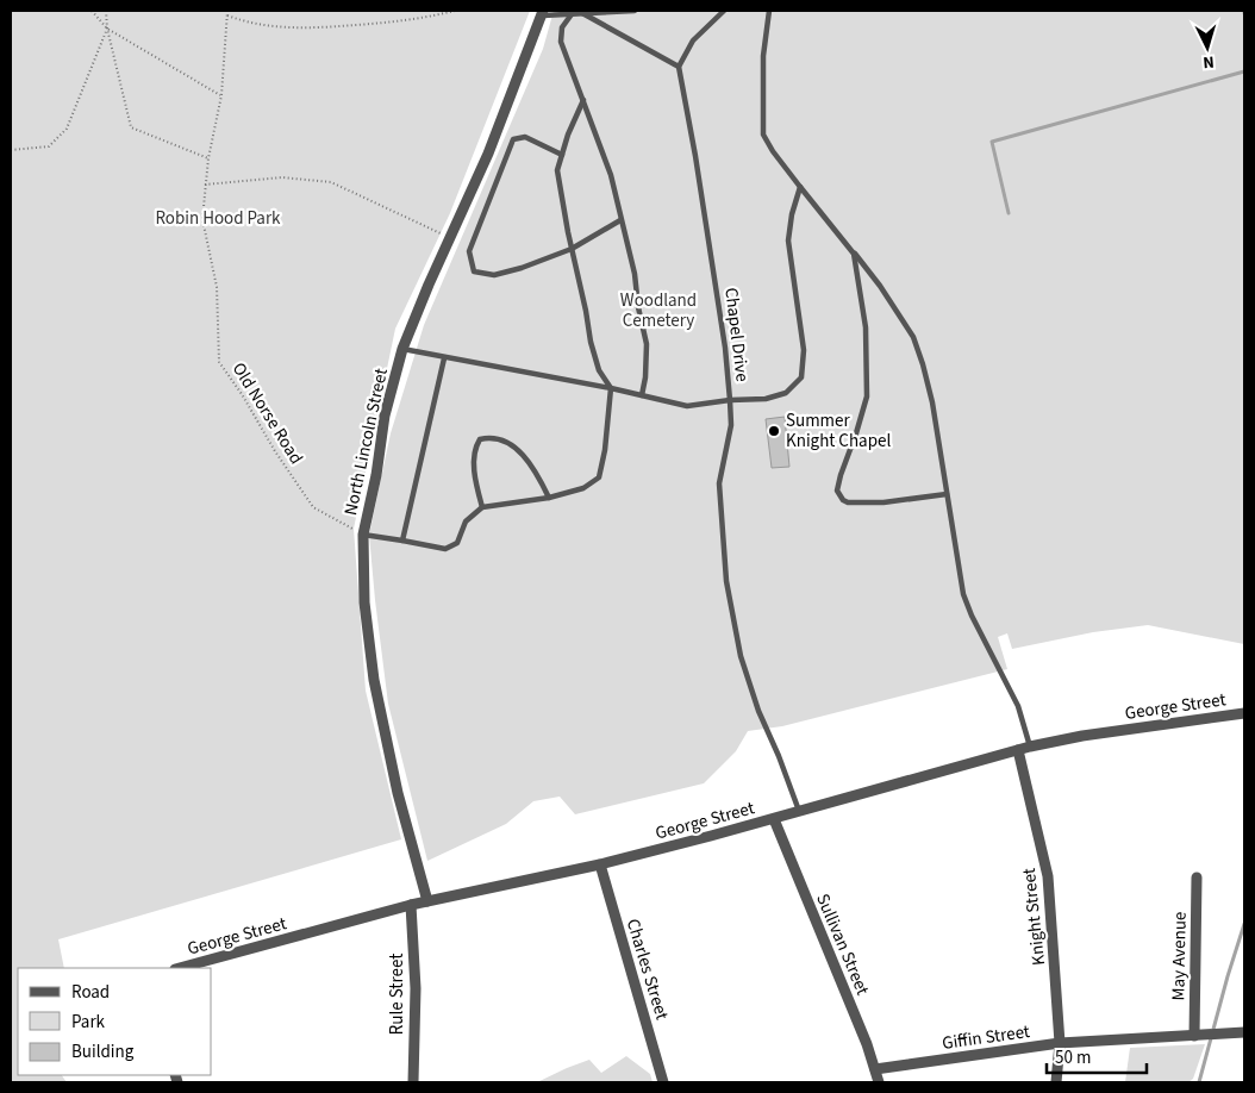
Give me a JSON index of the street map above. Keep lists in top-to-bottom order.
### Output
{
  "streets": {
    "street": [
      "North Lincoln Street",
      "George Street",
      "Knight Street",
      "Sullivan Street",
      "May Avenue",
      "Charles Street",
      "Rule Street",
      "Giffin Street"
    ],
    "lane": ["Chapel Drive"],
    "path": ["Old Norse Road"]
  },
  "crossings": [
    ["Chapel Drive", "George Street"],
    ["Old Norse Road", "North Lincoln Street"],
    ["North Lincoln Street", "George Street"],
    ["George Street", "Knight Street"],
    ["George Street", "Sullivan Street"],
    ["George Street", "Charles Street"],
    ["George Street", "Rule Street"],
    ["Knight Street", "Giffin Street"],
    ["Sullivan Street", "Giffin Street"],
    ["May Avenue", "Giffin Street"]
  ],
  "parks": ["Robin Hood Park", "Woodland Cemetery"],
  "places": ["Summer Knight Chapel"],
  "legend": ["Road", "Park", "Building"],
  "scale_bar": "50 m",
  "north": "bottom"
}
